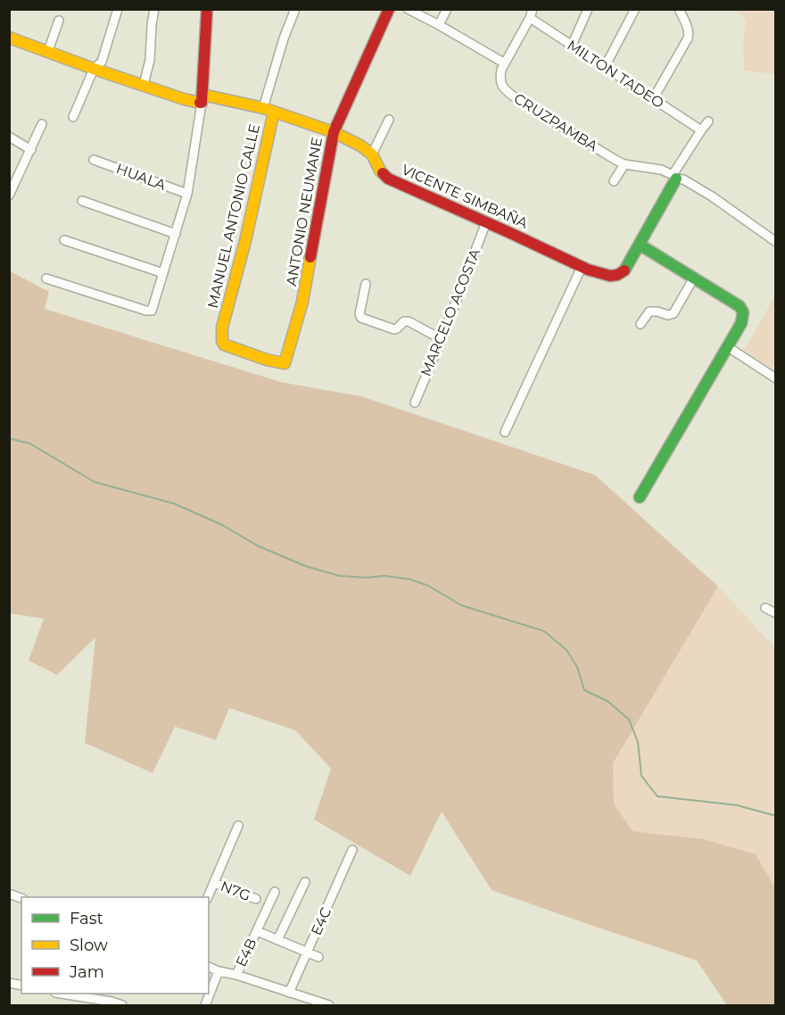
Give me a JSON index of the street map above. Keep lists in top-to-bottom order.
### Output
{
  "streets": {
    "street": [
      "MILTON TADEO",
      "CRUZPAMBA",
      "HUALA",
      "VICENTE SIMBAÑA",
      "ANTONIO NEUMANE",
      "MANUEL ANTONIO CALLE",
      "MARCELO ACOSTA",
      "N7G",
      "E4C",
      "E4B"
    ]
  },
  "crossings": [
    ["MILTON TADEO", "VICENTE SIMBAÑA"],
    ["CRUZPAMBA", "VICENTE SIMBAÑA"],
    ["VICENTE SIMBAÑA", "ANTONIO NEUMANE"],
    ["VICENTE SIMBAÑA", "MANUEL ANTONIO CALLE"],
    ["VICENTE SIMBAÑA", "MARCELO ACOSTA"],
    ["ANTONIO NEUMANE", "MANUEL ANTONIO CALLE"]
  ],
  "legend": ["Fast", "Slow", "Jam"]
}
